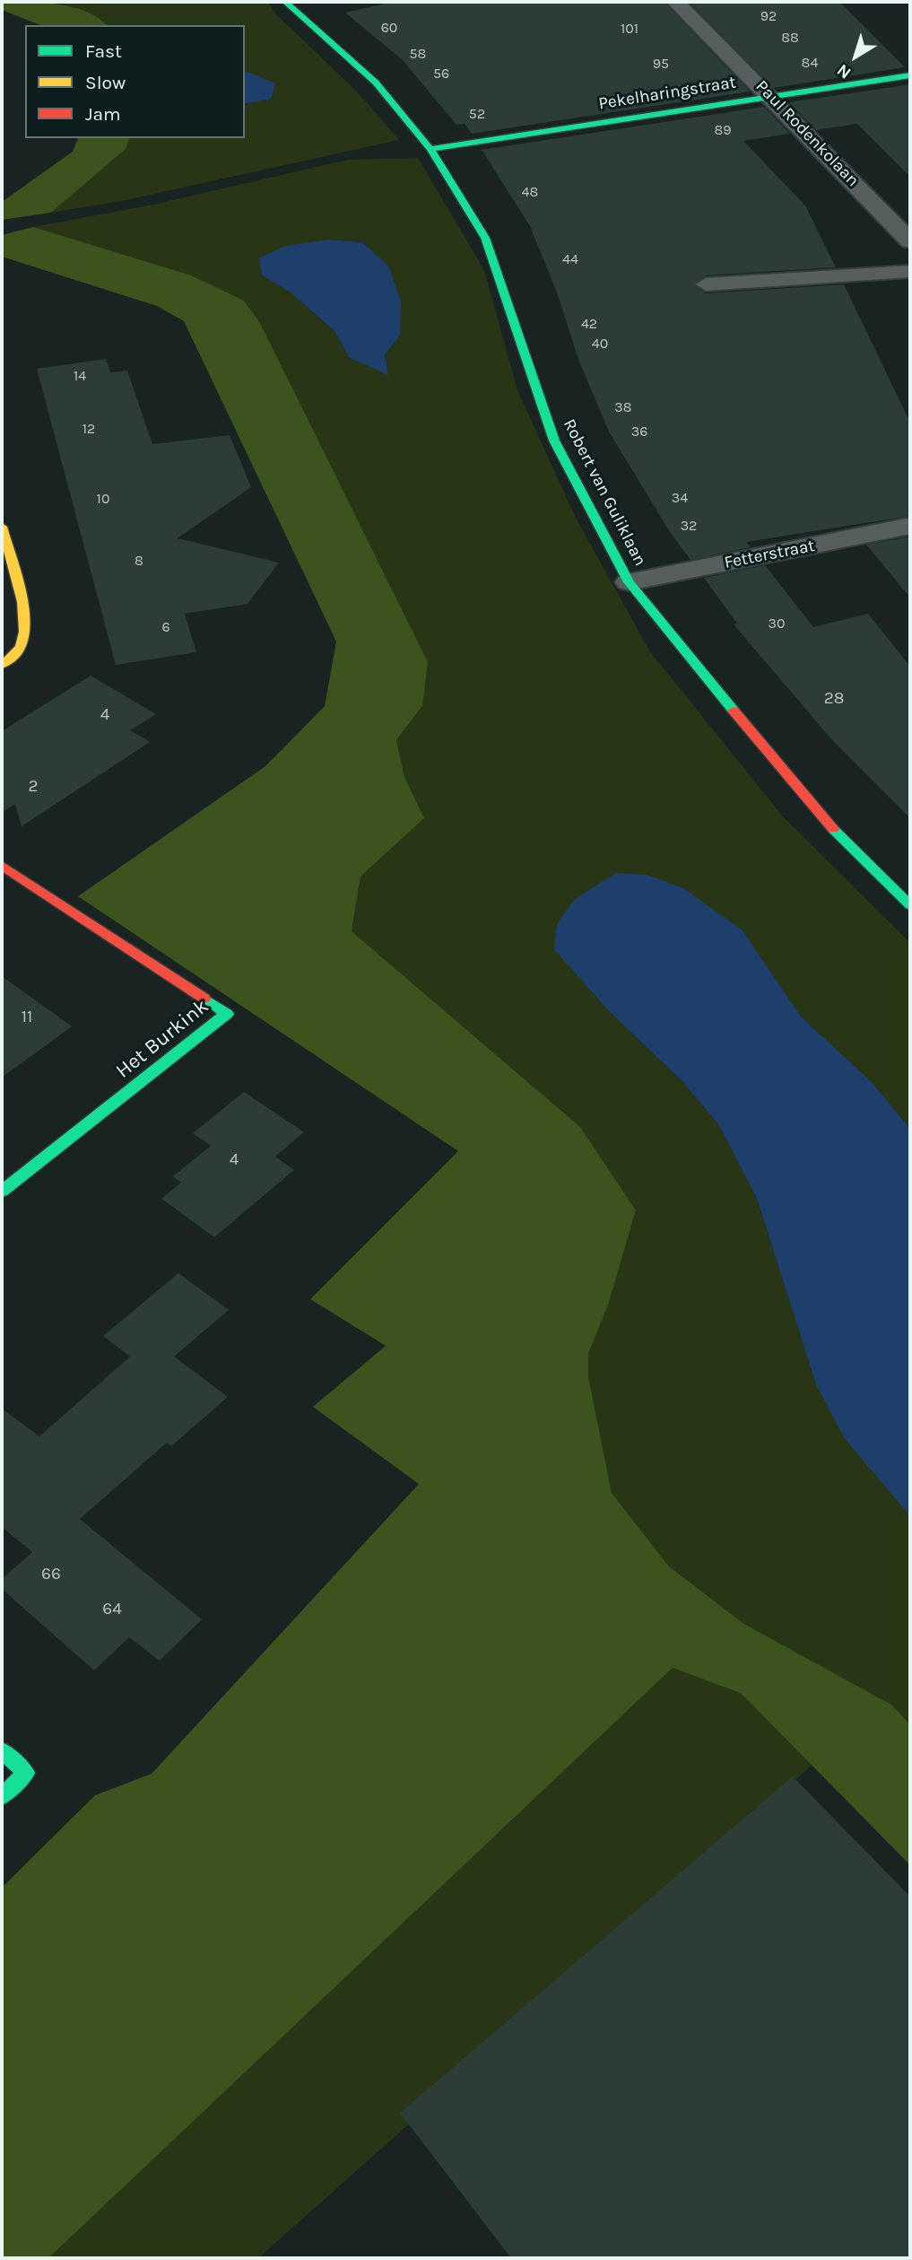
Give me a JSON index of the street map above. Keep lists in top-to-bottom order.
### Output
{
  "streets": {
    "street": [
      "Pekelharingstraat",
      "Paul Rodenkolaan",
      "Robert van Guliklaan",
      "Fetterstraat",
      "Het Burkink"
    ]
  },
  "crossings": [
    ["Pekelharingstraat", "Paul Rodenkolaan"],
    ["Pekelharingstraat", "Robert van Guliklaan"],
    ["Robert van Guliklaan", "Fetterstraat"]
  ],
  "house_numbers": [
    "92",
    "60",
    "101",
    "88",
    "58",
    "84",
    "95",
    "56",
    "52",
    "89",
    "48",
    "44",
    "42",
    "40",
    "14",
    "38",
    "12",
    "36",
    "34",
    "10",
    "32",
    "8",
    "30",
    "6",
    "28",
    "4",
    "2",
    "11",
    "4",
    "66",
    "64"
  ],
  "legend": ["Fast", "Slow", "Jam"],
  "north": "bottom left"
}
